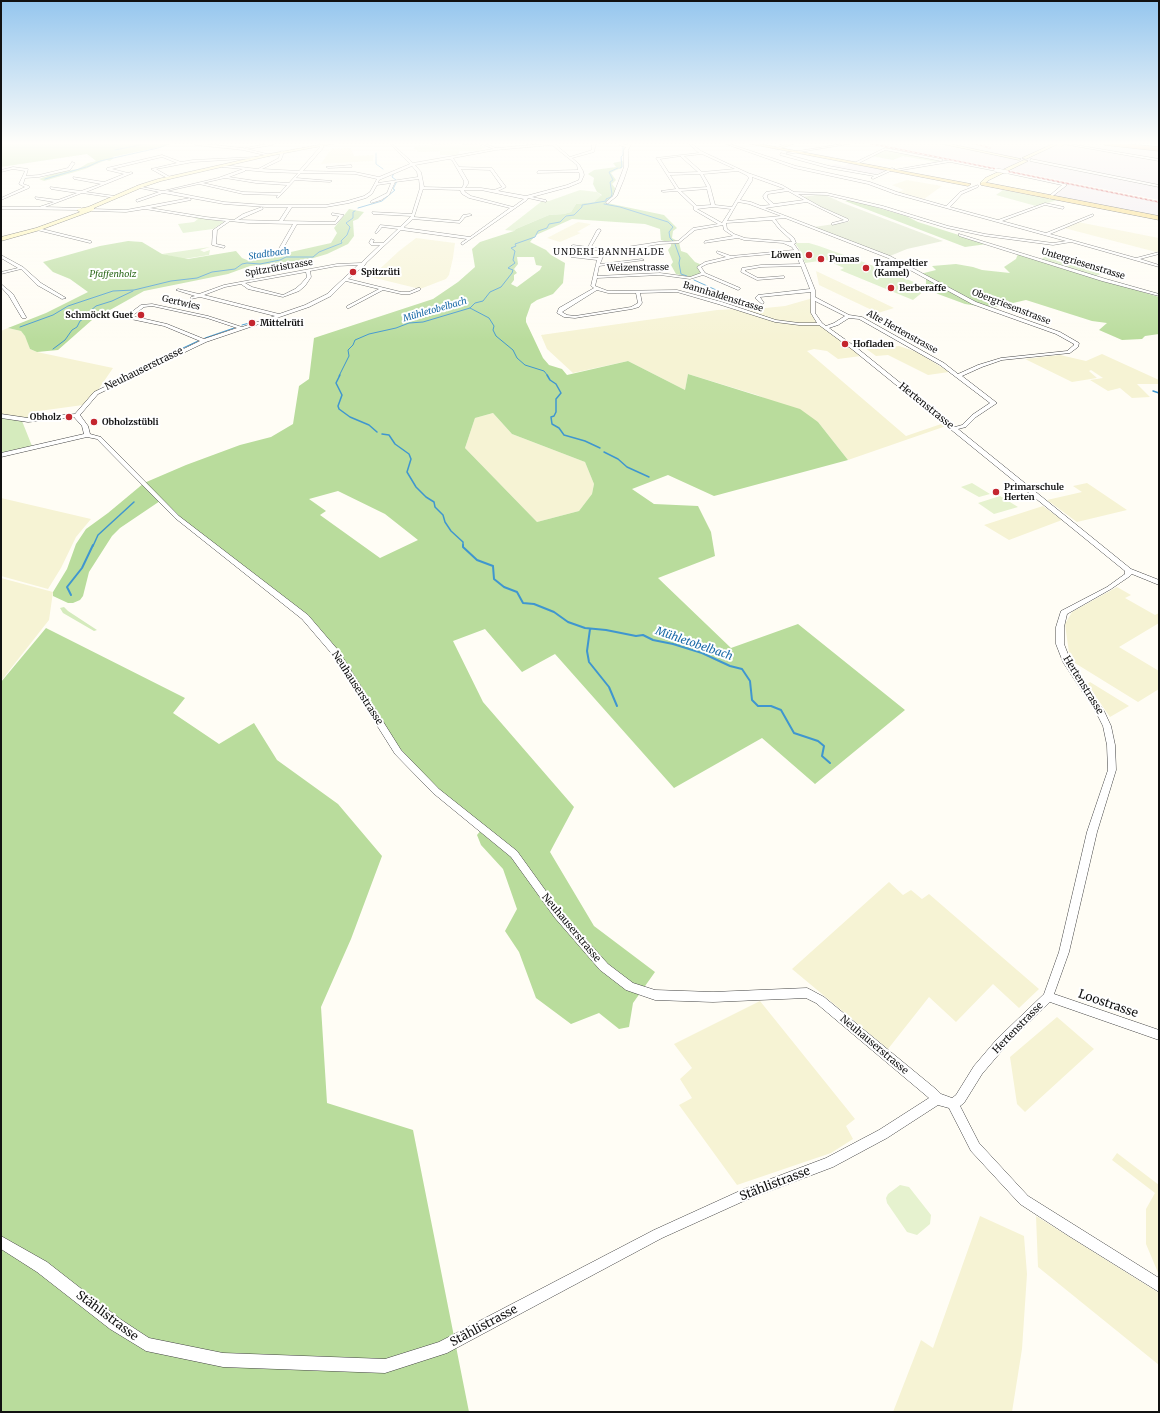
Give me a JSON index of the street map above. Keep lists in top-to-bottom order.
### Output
{
  "streets": {
    "street": [
      "Untergriesenstrasse",
      "Spitzrütistrasse",
      "Weizenstrasse",
      "Bannhaldenstrasse",
      "Gertwies",
      "Obergriesenstrasse",
      "Alte Hertenstrasse",
      "Neuhauserstrasse",
      "Hertenstrasse",
      "Loostrasse",
      "Stählistrasse"
    ]
  },
  "crossings": [
    ["Spitzrütistrasse", "Neuhauserstrasse"],
    ["Bannhaldenstrasse", "Hertenstrasse"],
    ["Gertwies", "Neuhauserstrasse"],
    ["Obergriesenstrasse", "Alte Hertenstrasse"],
    ["Alte Hertenstrasse", "Hertenstrasse"],
    ["Neuhauserstrasse", "Stählistrasse"],
    ["Hertenstrasse", "Loostrasse"]
  ],
  "districts": ["UNDERI BANNHALDE"],
  "water": ["Stadtbach", "Mühletobelbach"],
  "parks": ["Pfaffenholz"],
  "places": [
    "Löwen",
    "Pumas",
    "Trampeltier (Kamel)",
    "Spitzrüti",
    "Berberaffe",
    "Schmöckt Guet",
    "Mittelrüti",
    "Hofladen",
    "Obholz",
    "Obholzstübli",
    "Primarschule Herten"
  ]
}
